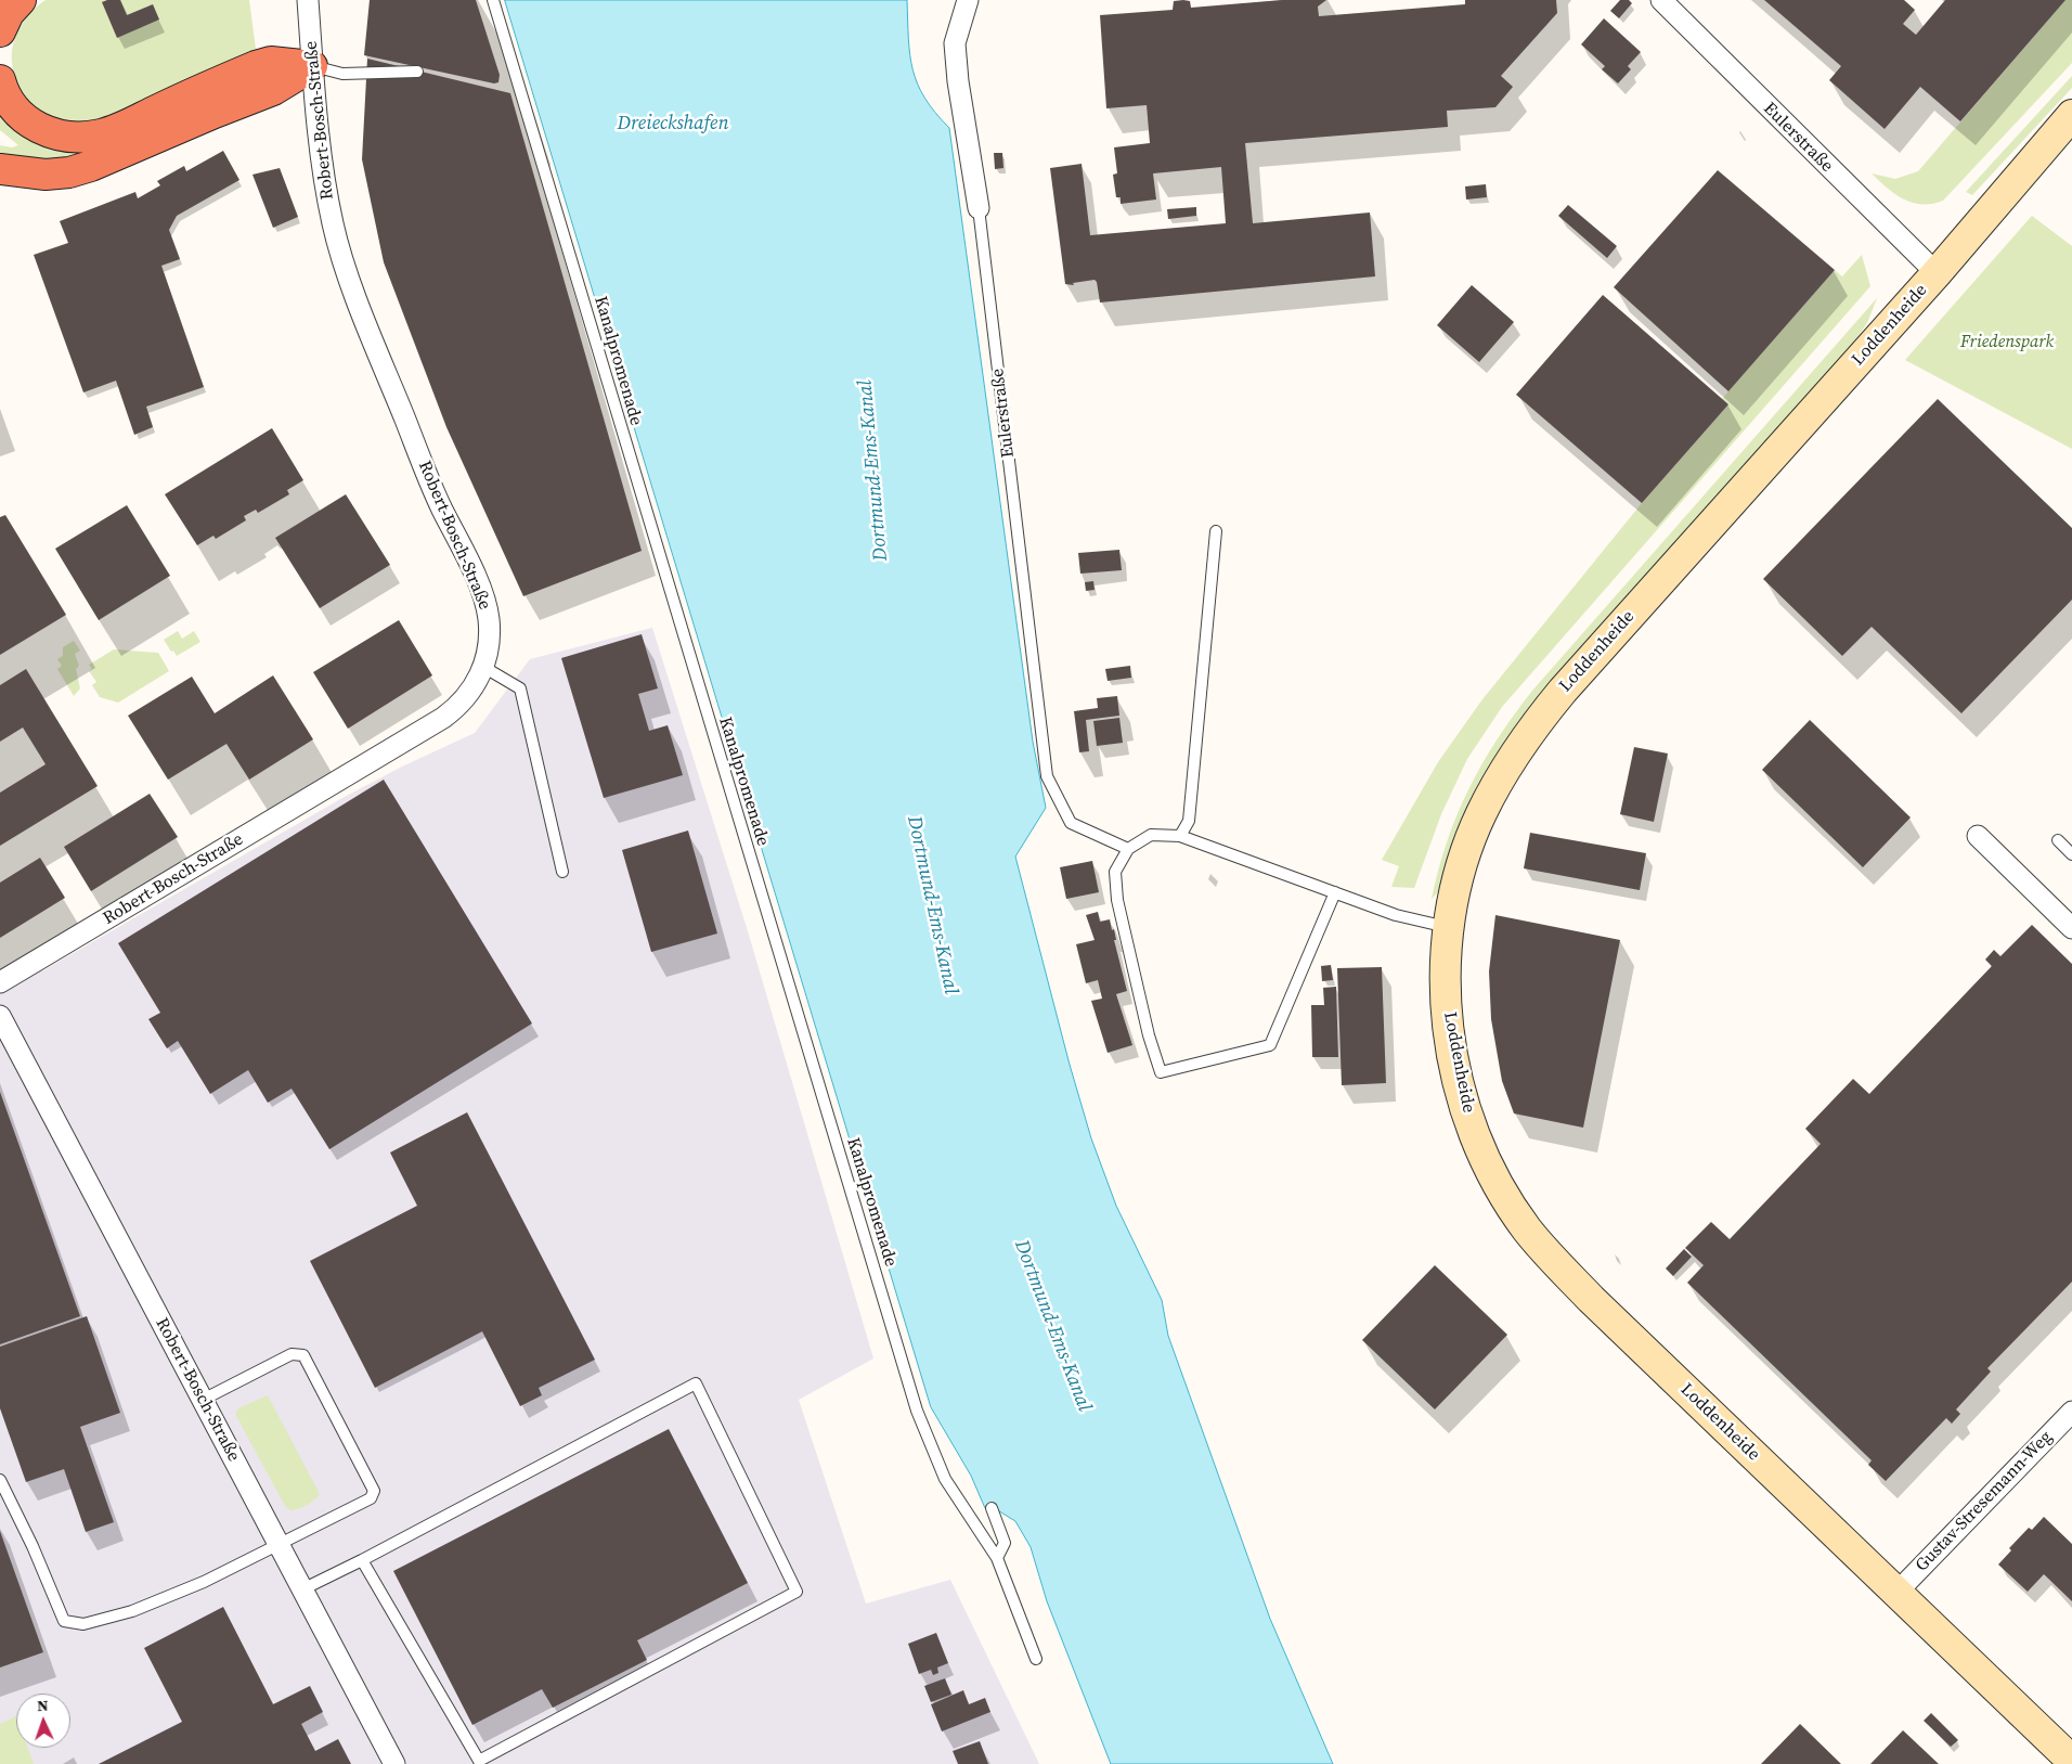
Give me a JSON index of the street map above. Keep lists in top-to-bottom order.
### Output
{
  "streets": {
    "street": [
      "Robert-Bosch-Straße",
      "Eulerstraße",
      "Loddenheide",
      "Gustav-Stresemann-Weg"
    ],
    "lane": ["Kanalpromenade"]
  },
  "crossings": [
    ["Eulerstraße", "Loddenheide"],
    ["Loddenheide", "Gustav-Stresemann-Weg"]
  ],
  "water": ["Dreieckshafen", "Dortmund-Ems-Kanal"],
  "parks": ["Friedenspark"],
  "north": "top"
}
